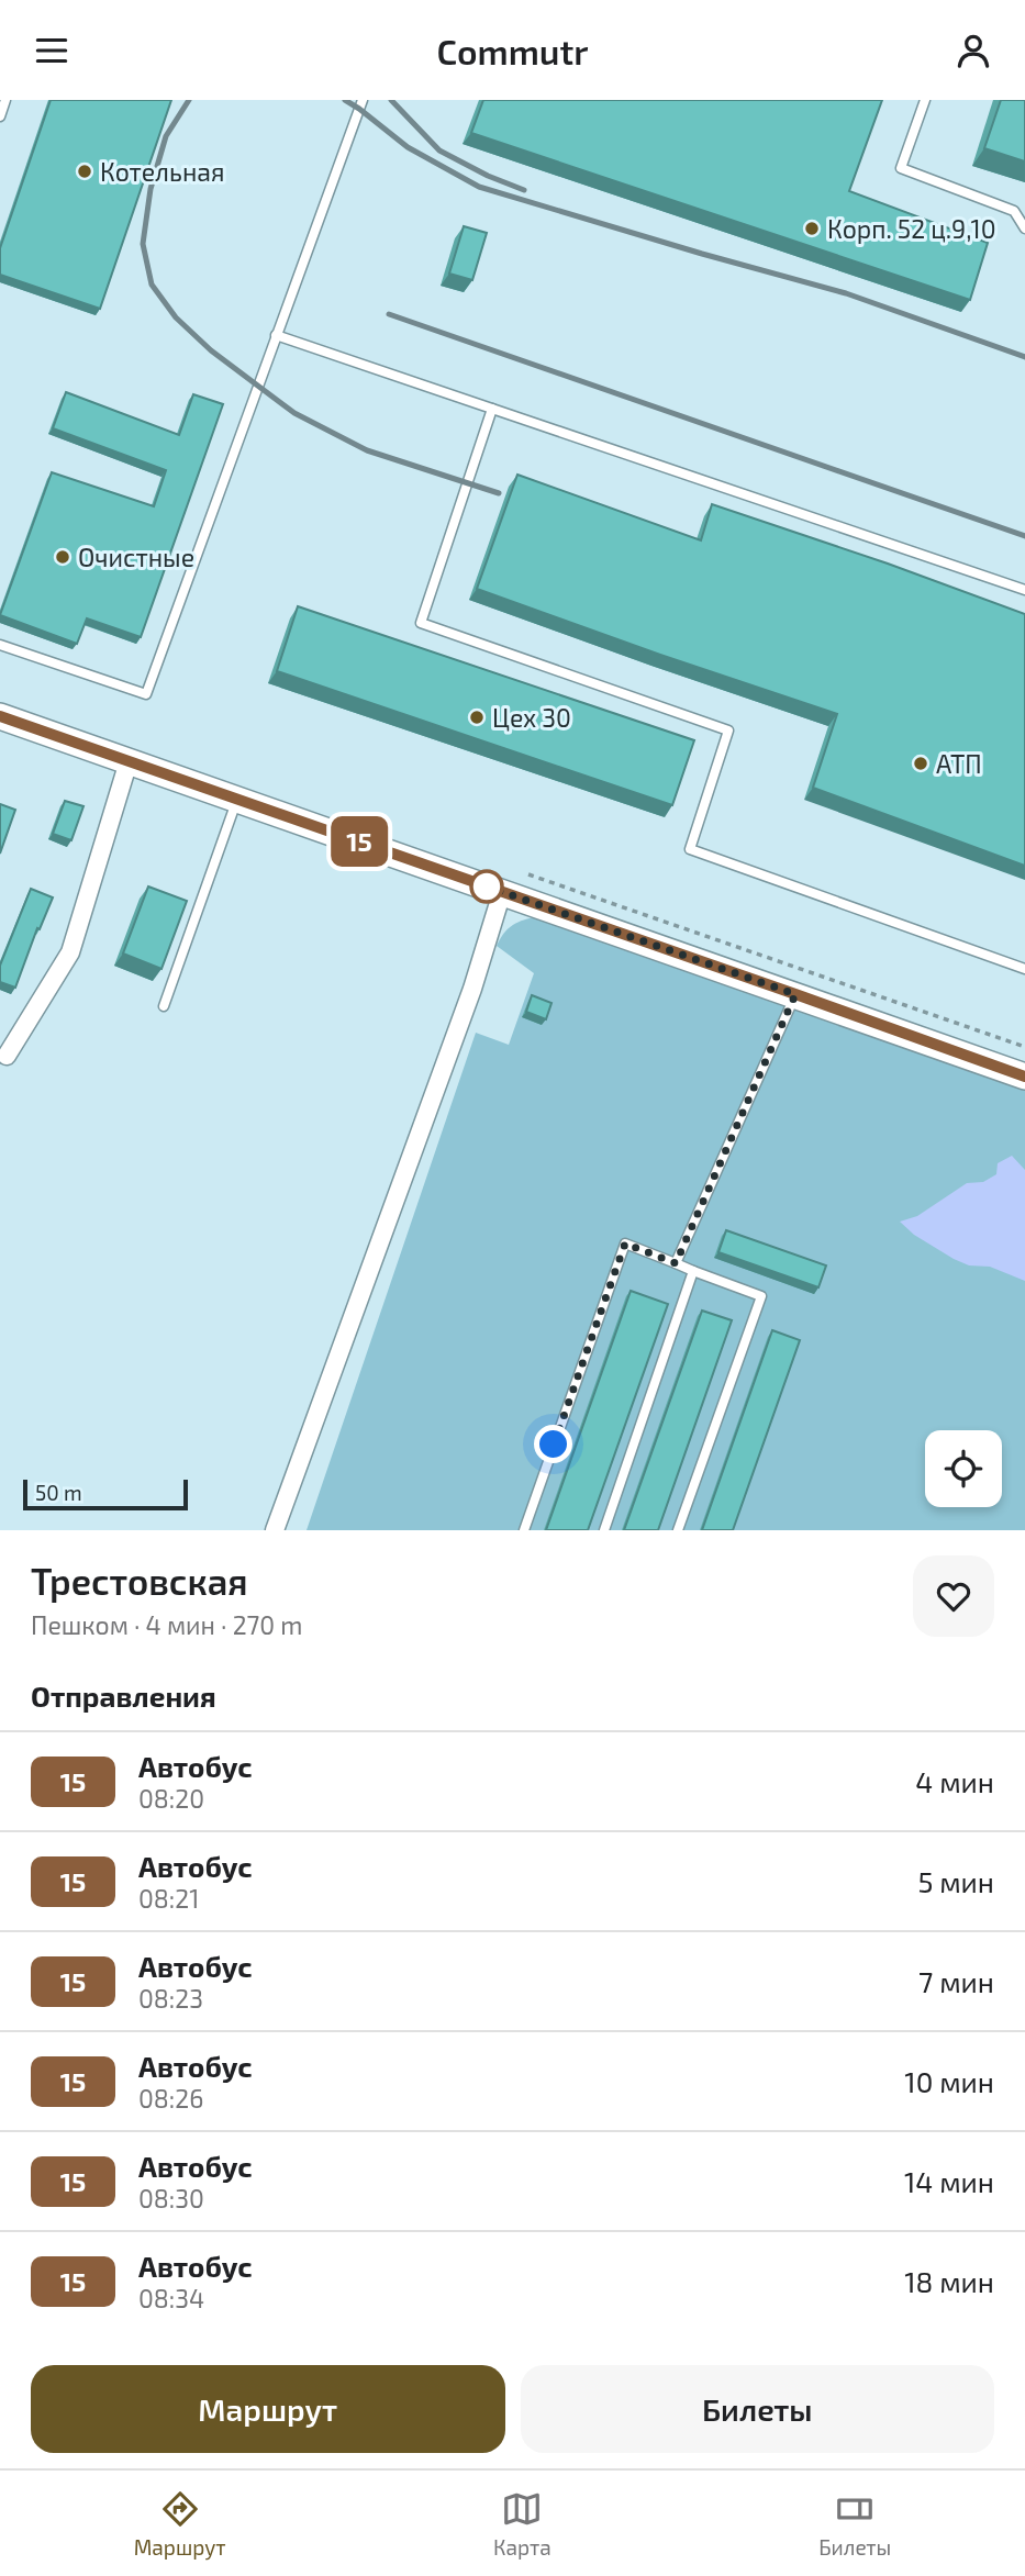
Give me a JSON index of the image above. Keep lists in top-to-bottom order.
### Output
{
  "places": [
    "Котельная",
    "Корп. 52 ц.9,10",
    "Очистные",
    "Цех 30",
    "АТП"
  ],
  "lines": ["bus line 15"],
  "scale_bar": "50 m",
  "page": {
    "header": "Commutr",
    "on_map": "15",
    "scale": "50 m",
    "heading": [
      ["Трестовская", "Пешком · 4 мин · 270 m"],
      "Отправления"
    ],
    "list": [
      {
        "mark": "15",
        "name": "Автобус",
        "note": "08:20",
        "value": "4 мин"
      },
      {
        "mark": "15",
        "name": "Автобус",
        "note": "08:21",
        "value": "5 мин"
      },
      {
        "mark": "15",
        "name": "Автобус",
        "note": "08:23",
        "value": "7 мин"
      },
      {
        "mark": "15",
        "name": "Автобус",
        "note": "08:26",
        "value": "10 мин"
      },
      {
        "mark": "15",
        "name": "Автобус",
        "note": "08:30",
        "value": "14 мин"
      },
      {
        "mark": "15",
        "name": "Автобус",
        "note": "08:34",
        "value": "18 мин"
      }
    ],
    "buttons": ["Маршрут", "Билеты"],
    "tabs": ["Маршрут", "Карта", "Билеты"]
  }
}
